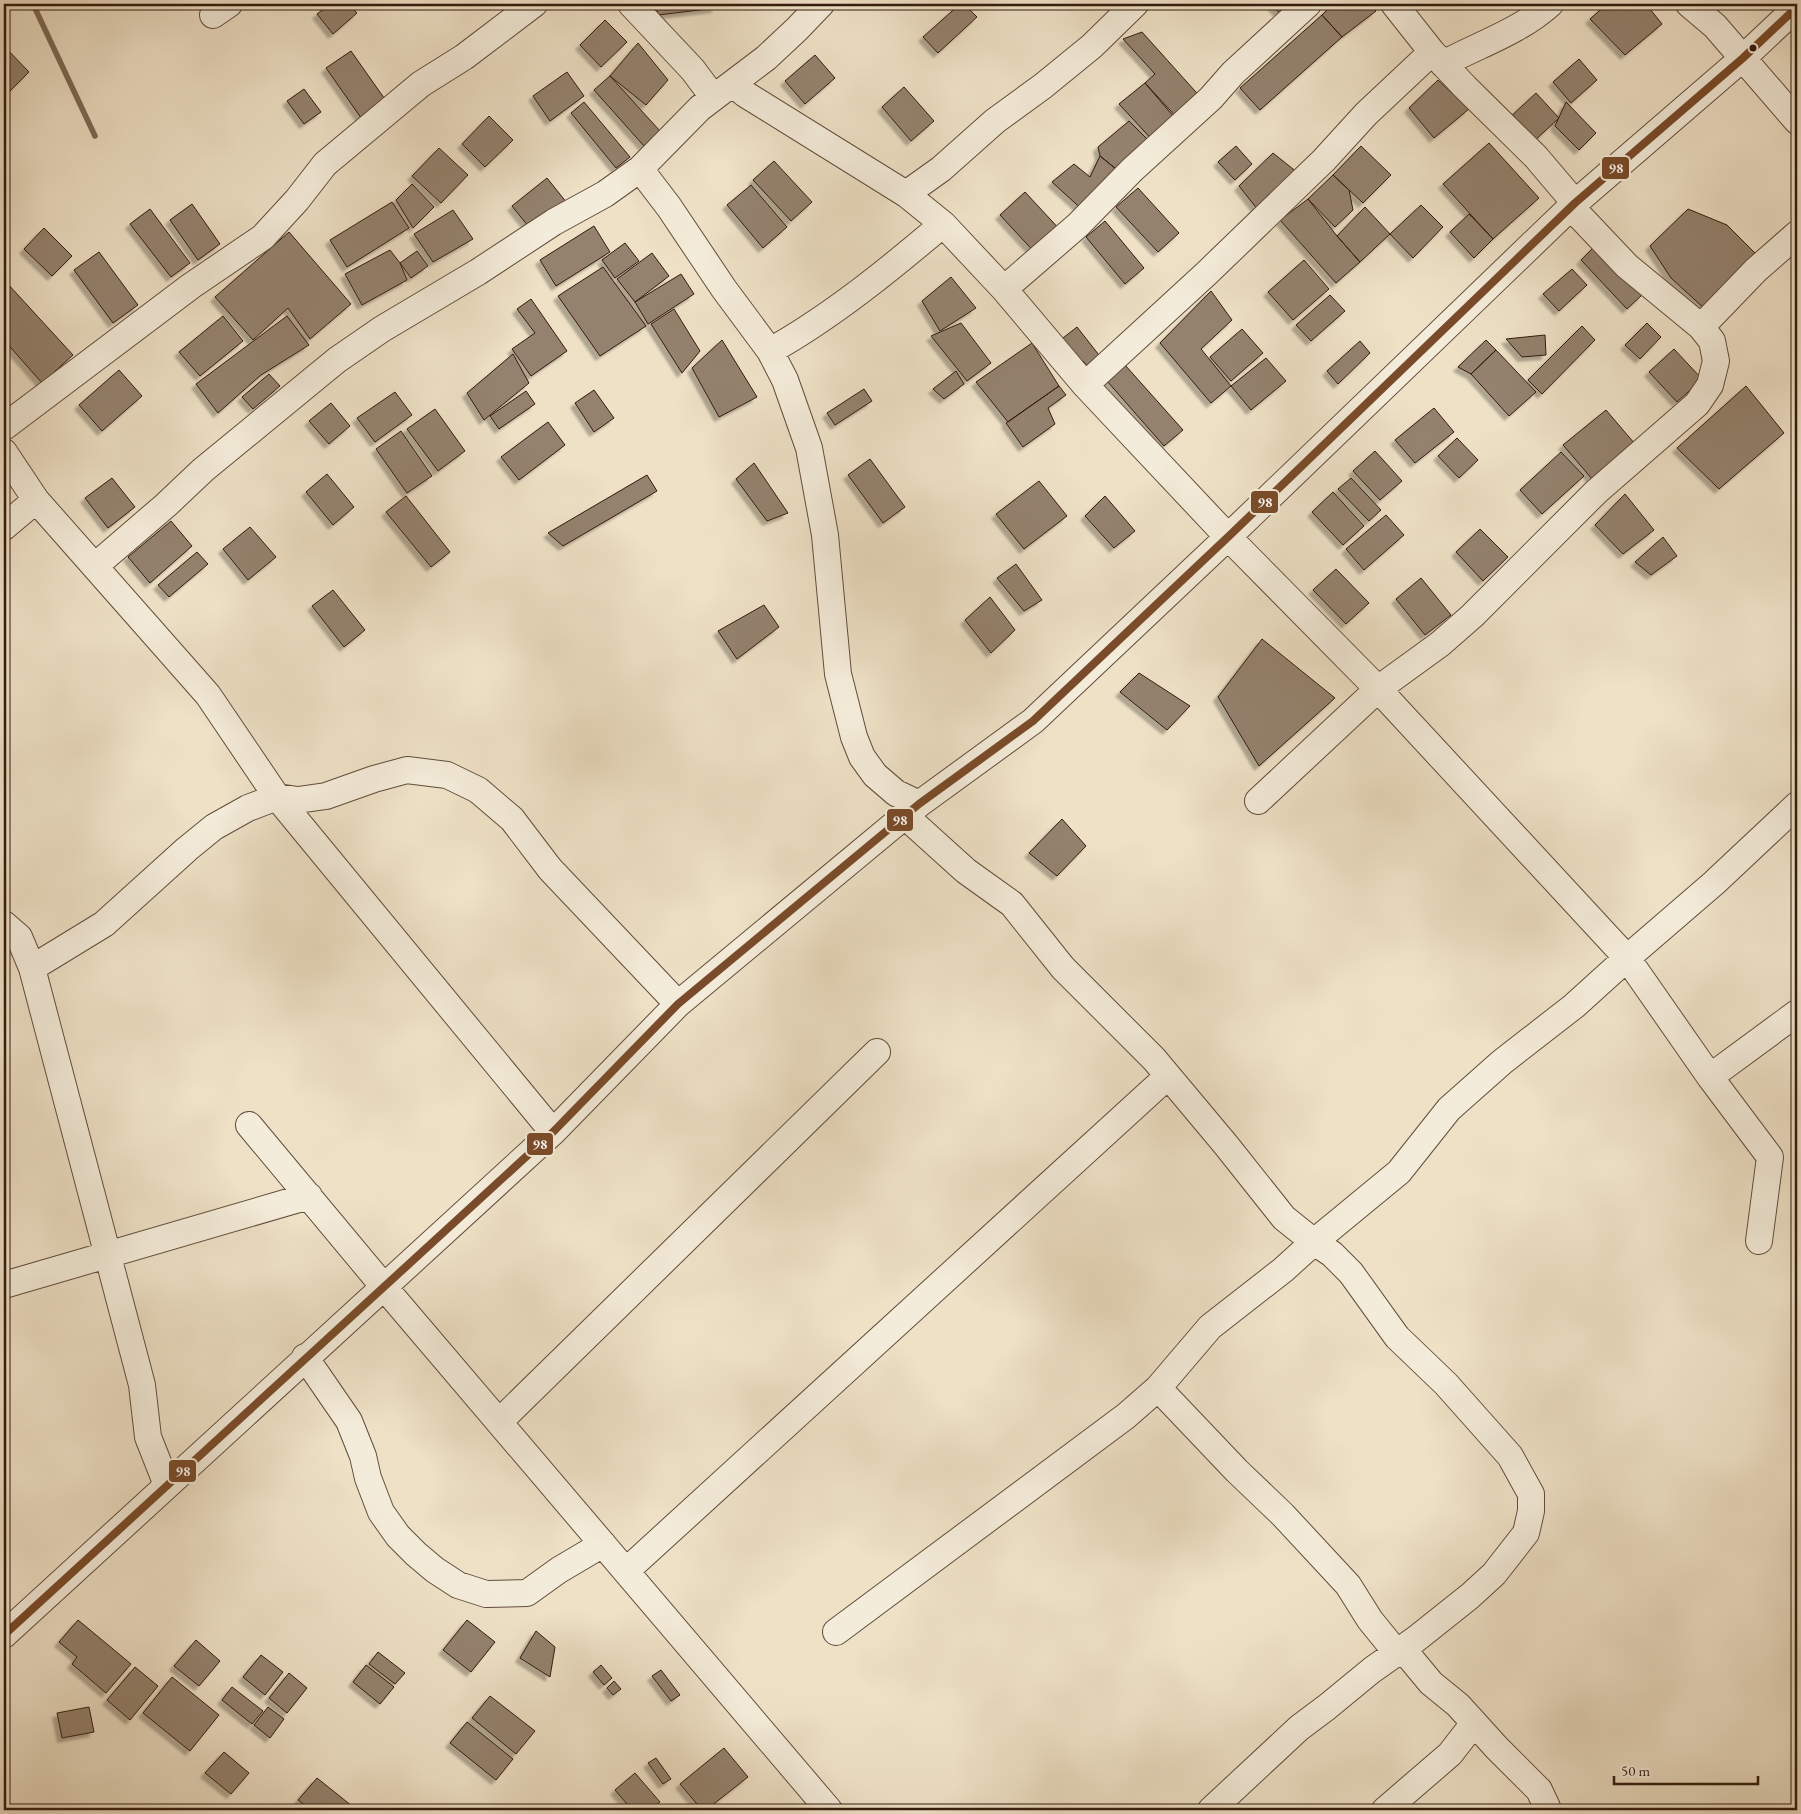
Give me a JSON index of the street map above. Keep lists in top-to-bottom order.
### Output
{
  "lines": ["transit line 98"],
  "scale_bar": "50 m"
}
